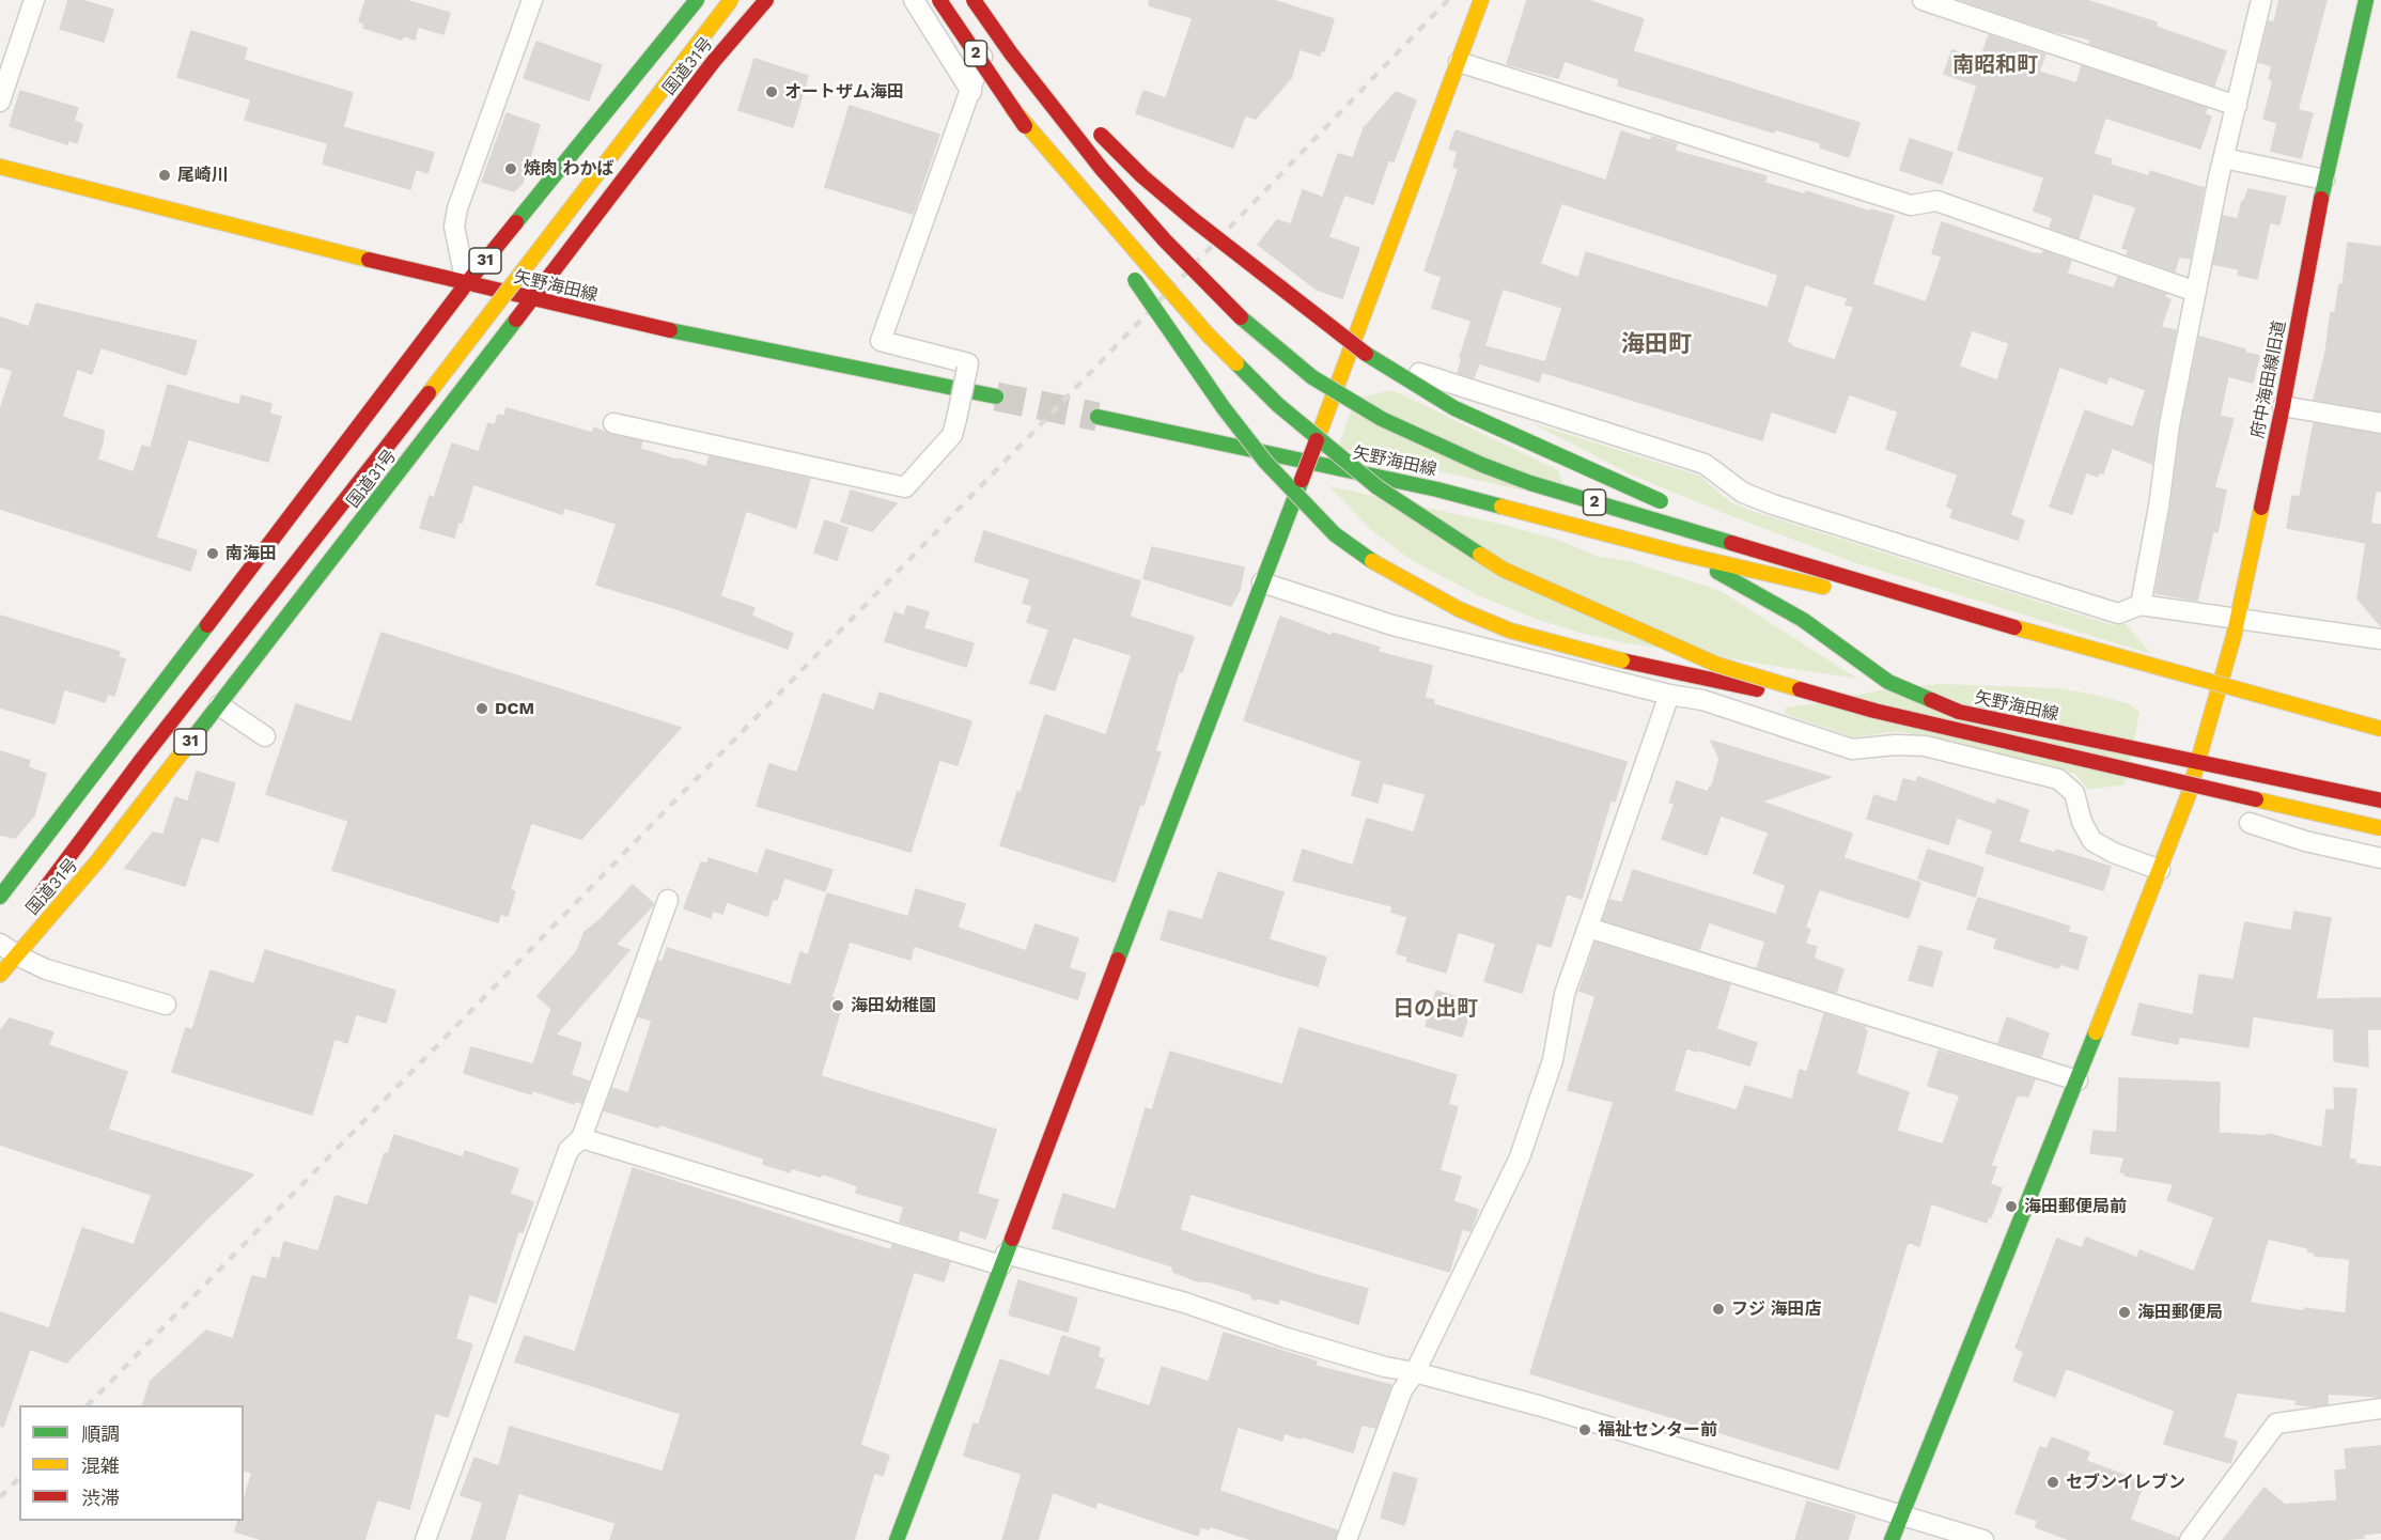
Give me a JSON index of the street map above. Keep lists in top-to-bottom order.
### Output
{
  "streets": {
    "main road": [
      "2",
      "国道31号",
      "31",
      "矢野海田線",
      "府中海田線旧道"
    ]
  },
  "crossings": [
    ["2", "矢野海田線"],
    ["国道31号", "矢野海田線"],
    ["矢野海田線", "府中海田線旧道"]
  ],
  "districts": ["南昭和町", "海田町", "日の出町"],
  "places": [
    "オートザム海田",
    "焼肉 わかば",
    "尾崎川",
    "南海田",
    "DCM",
    "海田幼稚園",
    "海田郵便局前",
    "フジ 海田店",
    "海田郵便局",
    "福祉センター前",
    "セブンイレブン"
  ],
  "legend": ["順調", "混雑", "渋滞"]
}
